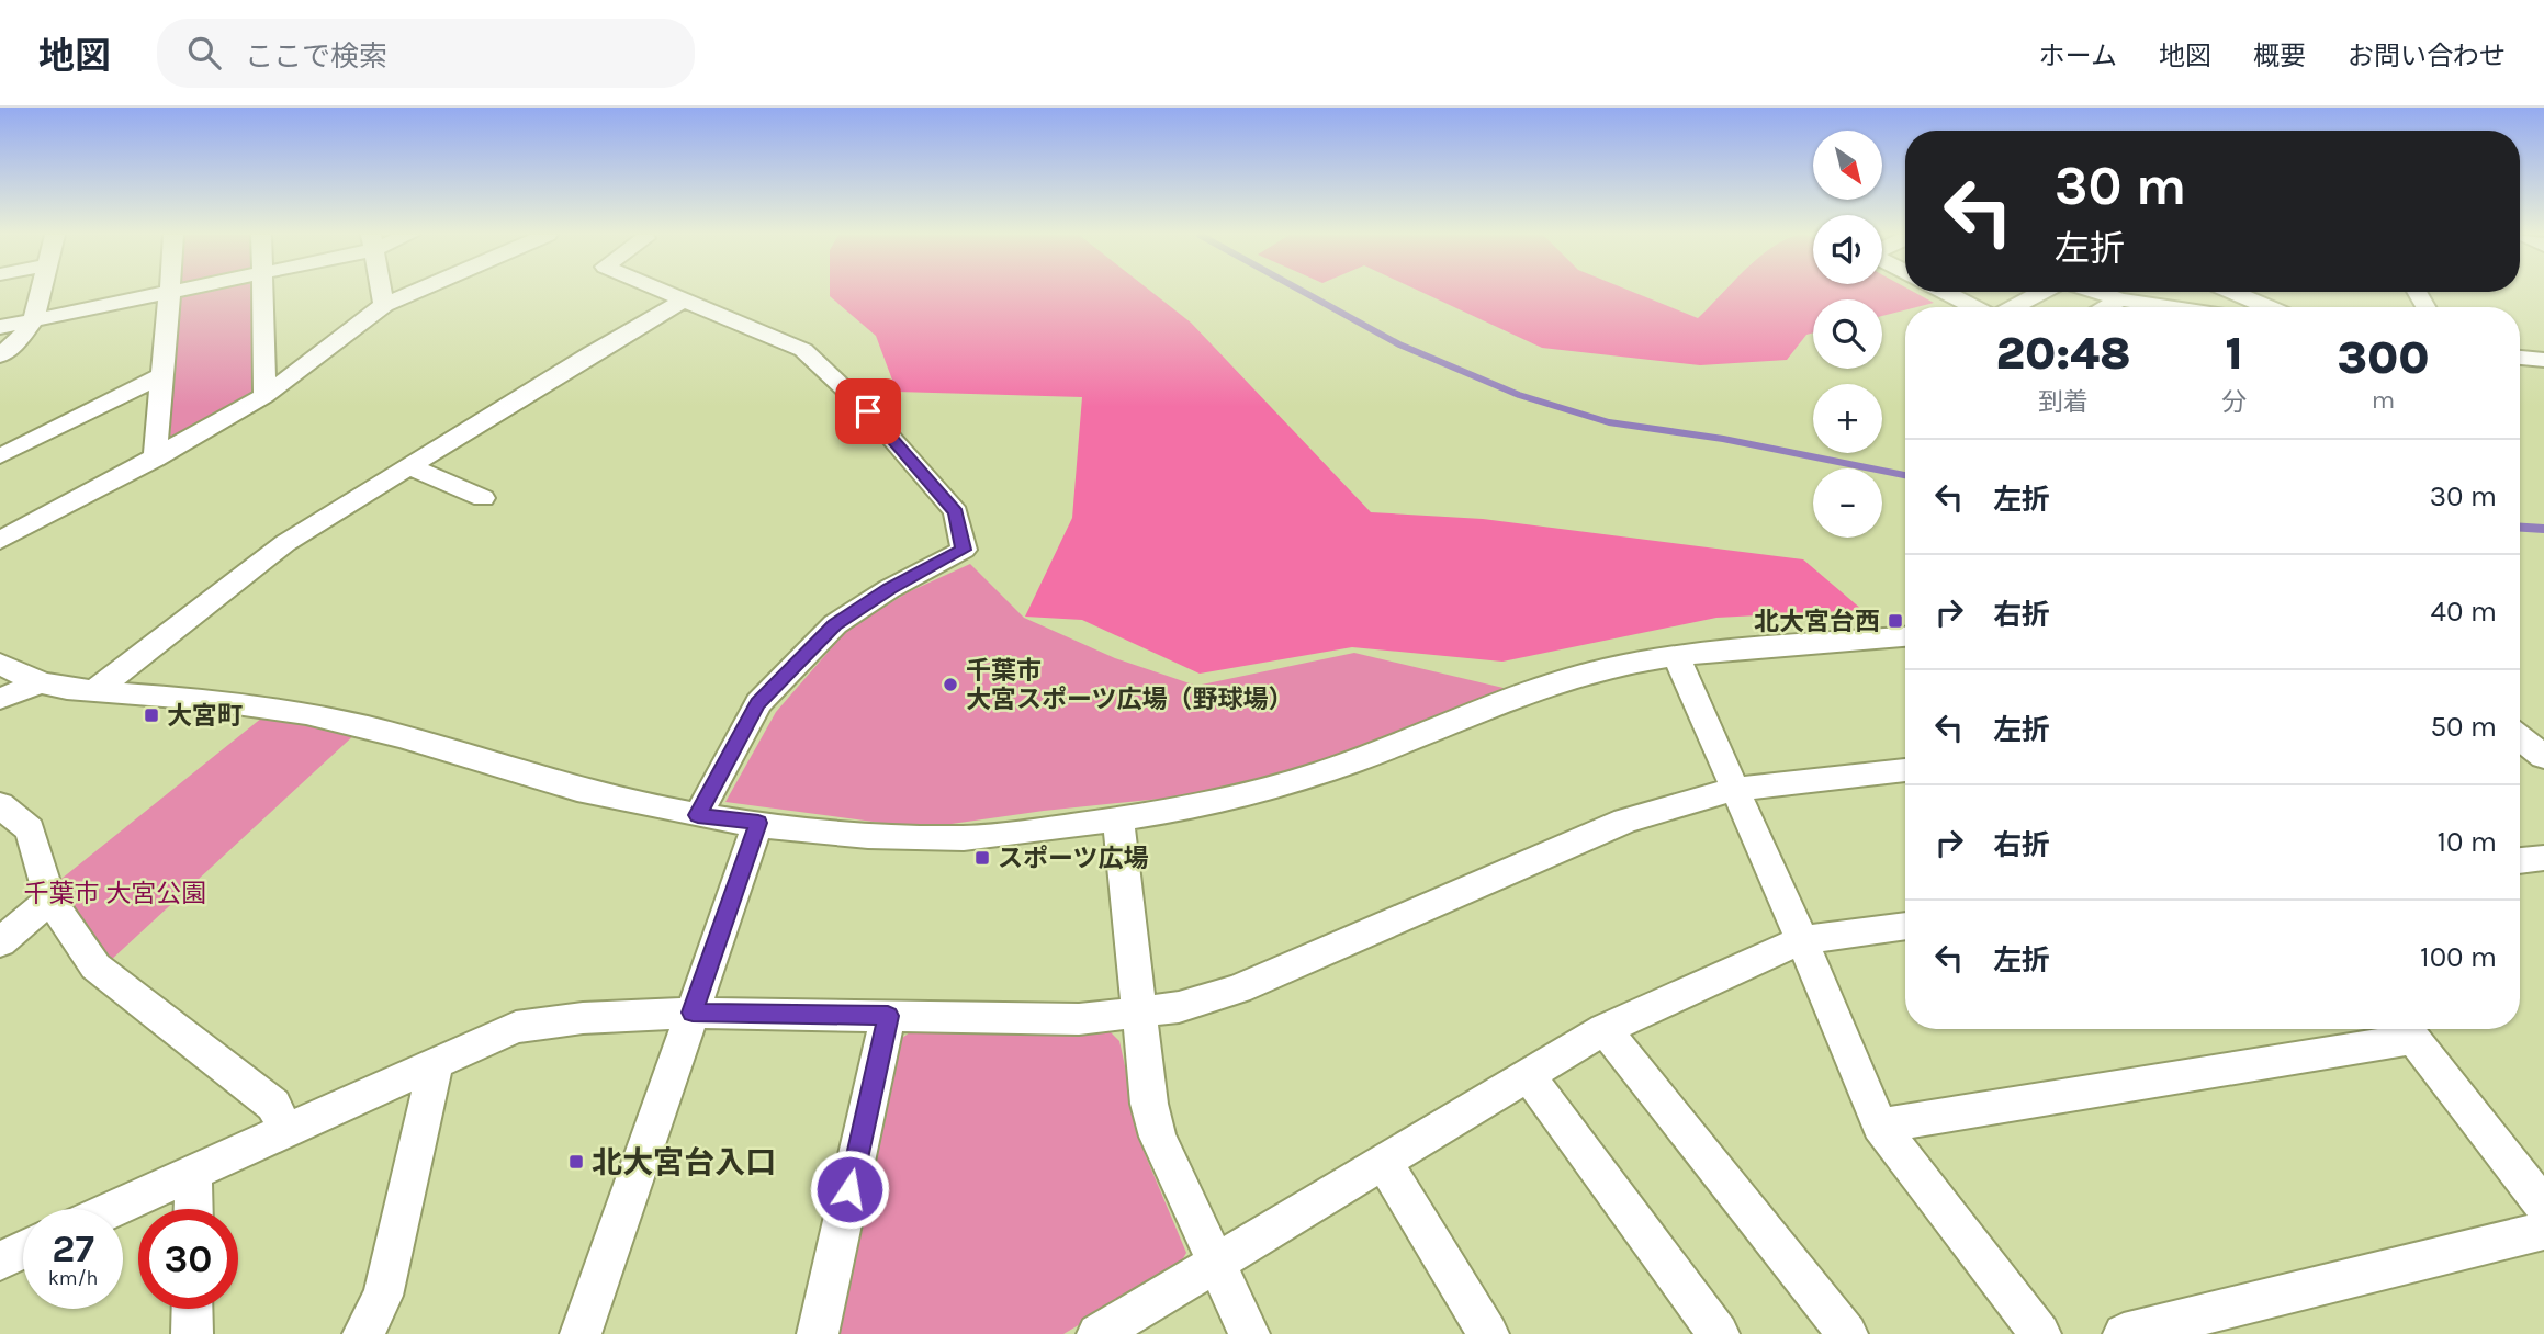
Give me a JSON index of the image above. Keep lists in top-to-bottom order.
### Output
{
  "parks": ["千葉市 大宮公園"],
  "places": {
    "transit": [
      "北大宮台西",
      "大宮町",
      "スポーツ広場",
      "北大宮台入口"
    ],
    "other": ["千葉市 大宮スポーツ広場（野球場）"]
  },
  "north": "bottom right",
  "page": {
    "header": "地図",
    "search": "ここで検索",
    "nav": [
      "ホーム",
      "地図",
      "概要",
      "お問い合わせ"
    ],
    "map_buttons": ["+", "−"],
    "turn": ["30 m", "左折"],
    "eta": [
      "20:48",
      "到着",
      "1",
      "分",
      "300",
      "m"
    ],
    "list": [
      {
        "name": "左折",
        "value": "30 m"
      },
      {
        "name": "右折",
        "value": "40 m"
      },
      {
        "name": "左折",
        "value": "50 m"
      },
      {
        "name": "右折",
        "value": "10 m"
      },
      {
        "name": "左折",
        "value": "100 m"
      }
    ],
    "speed": "27 km/h",
    "limit": "30"
  }
}
